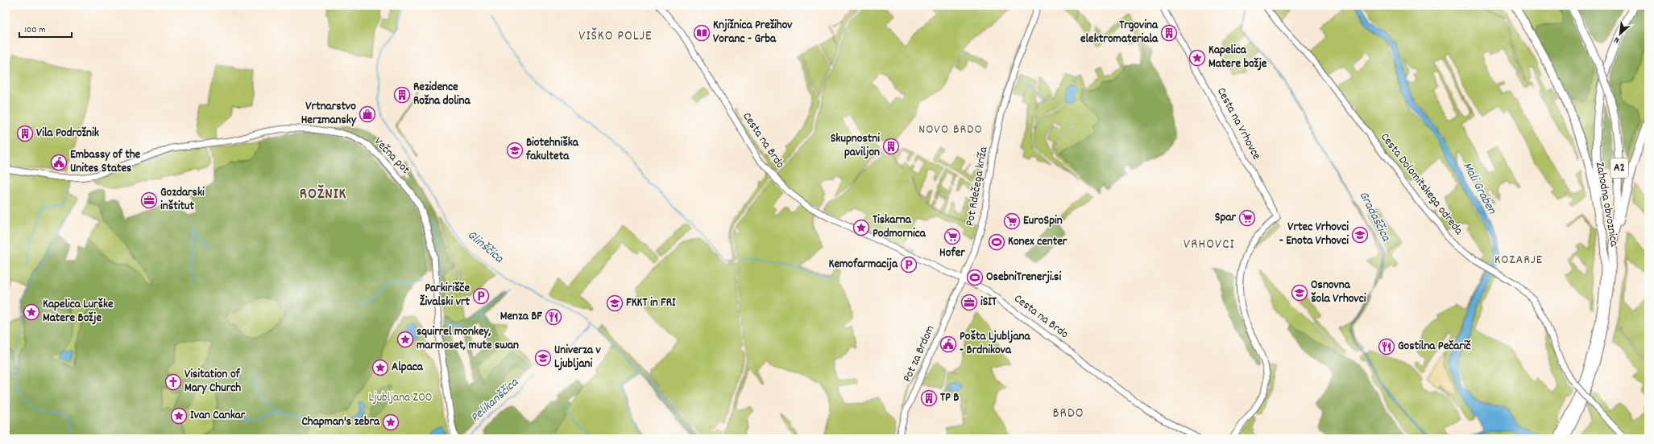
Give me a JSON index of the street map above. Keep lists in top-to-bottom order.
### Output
{
  "streets": {
    "highway": ["A2", "Zahodna obvoznica"],
    "street": [
      "Cesta na Vrhovce",
      "Cesta na Brdo",
      "Večna pot",
      "Cesta Dolomitskega odreda",
      "Pot Rdečega križa",
      "Pot za Brdom"
    ]
  },
  "crossings": [
    ["Cesta na Brdo", "Pot Rdečega križa"],
    ["Cesta na Brdo", "Pot za Brdom"],
    ["Pot Rdečega križa", "Pot za Brdom"]
  ],
  "districts": [
    "VIŠKO POLJE",
    "NOVO BRDO",
    "ROŽNIK",
    "VRHOVCI",
    "KOZARJE",
    "BRDO"
  ],
  "water": [
    "Mali Graben",
    "Gradaščica",
    "Glinščica",
    "Pelikanščica"
  ],
  "parks": ["Ljubljana ZOO"],
  "places": {
    "library": ["Knjižnica Prežihov Voranc - Grba"],
    "building": [
      "Trgovina elektromateriala",
      "Rezidence Rožna dolina",
      "Vila Podrožnik",
      "Skupnostni paviljon",
      "TP B"
    ],
    "place": [
      "Kapelica Matere božje",
      "Tiskarna Podmornica",
      "Kapelica Lurške Matere Božje",
      "squirrel monkey, marmoset, mute swan",
      "Alpaca",
      "Ivan Cankar",
      "Chapman's zebra"
    ],
    "shop": ["Vrtnarstvo Herzmansky"],
    "school or university": [
      "Biotehniška fakulteta",
      "Vrtec Vrhovci - Enota Vrhovci",
      "Osnovna šola Vrhovci",
      "FKKT in FRI",
      "Univerza v Ljubljani"
    ],
    "public building": ["Embassy of the Unites States", "Pošta Ljubljana - Brdnikova"],
    "office": ["Gozdarski inštitut", "iSIT"],
    "supermarket": ["Spar", "EuroSpin", "Hofer"],
    "sports": ["Konex center", "OsebniTrenerji.si"],
    "parking": ["Kemofarmacija", "Parkirišče Živalski vrt"],
    "restaurant": ["Menza BF", "Gostilna Pečarič"],
    "church": ["Visitation of Mary Church"]
  },
  "scale_bar": "100 m",
  "north": "bottom left"
}
